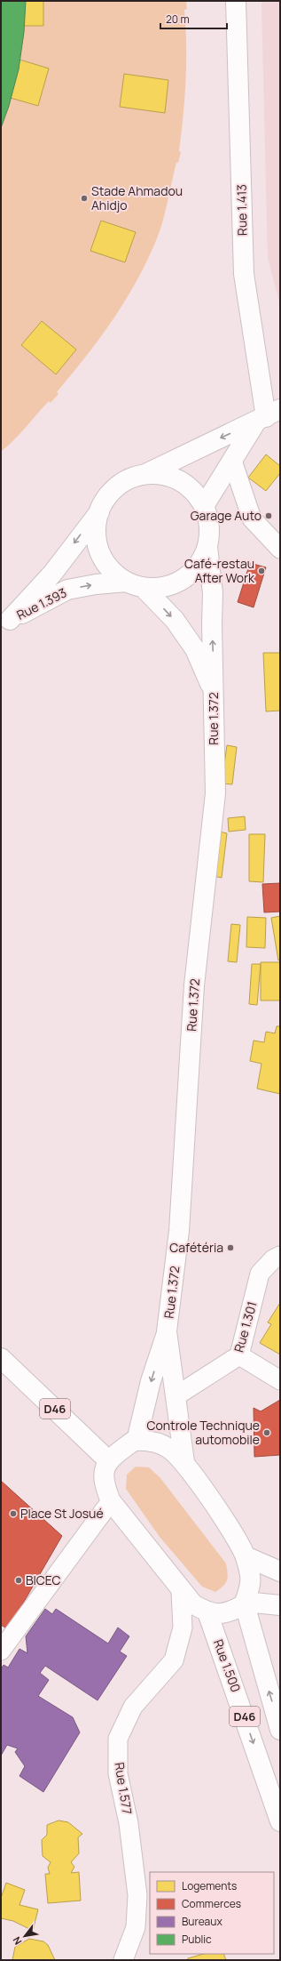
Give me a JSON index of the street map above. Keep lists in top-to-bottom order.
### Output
{
  "streets": {
    "main road": [
      "Rue 1.413",
      "Rue 1.393",
      "Rue 1.372",
      "D46",
      "Rue 1.500"
    ],
    "street": ["Rue 1.301", "Rue 1.577"]
  },
  "crossings": [
    ["Rue 1.393", "Rue 1.372"],
    ["Rue 1.372", "Rue 1.301"]
  ],
  "one_way": ["Rue 1.393"],
  "places": [
    "Stade Ahmadou Ahidjo",
    "Garage Auto",
    "Café-restau After Work",
    "Cafétéria",
    "Controle Technique automobile",
    "Place St Josué",
    "BICEC"
  ],
  "legend": [
    "Logements",
    "Commerces",
    "Bureaux",
    "Public"
  ],
  "scale_bar": "20 m",
  "north": "bottom left"
}
